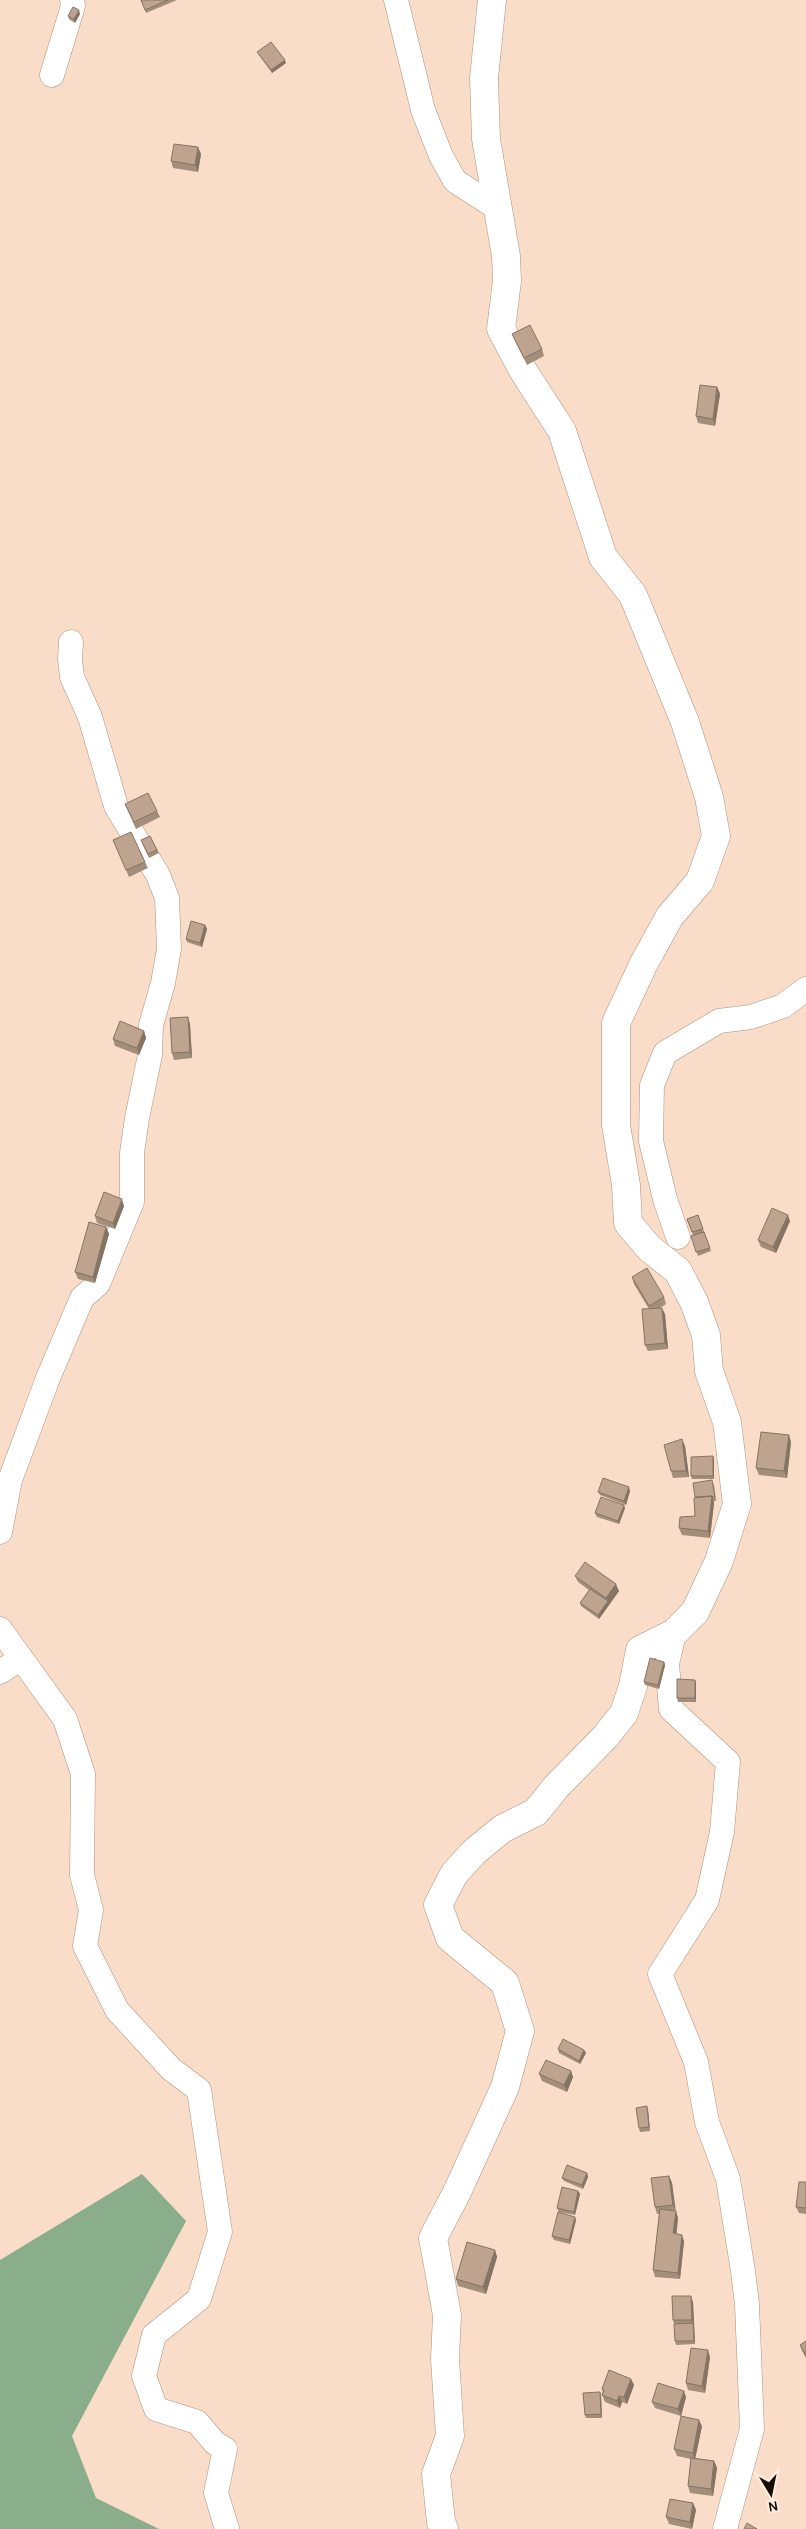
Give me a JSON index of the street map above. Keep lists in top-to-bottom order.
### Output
{
  "north": "bottom"
}
